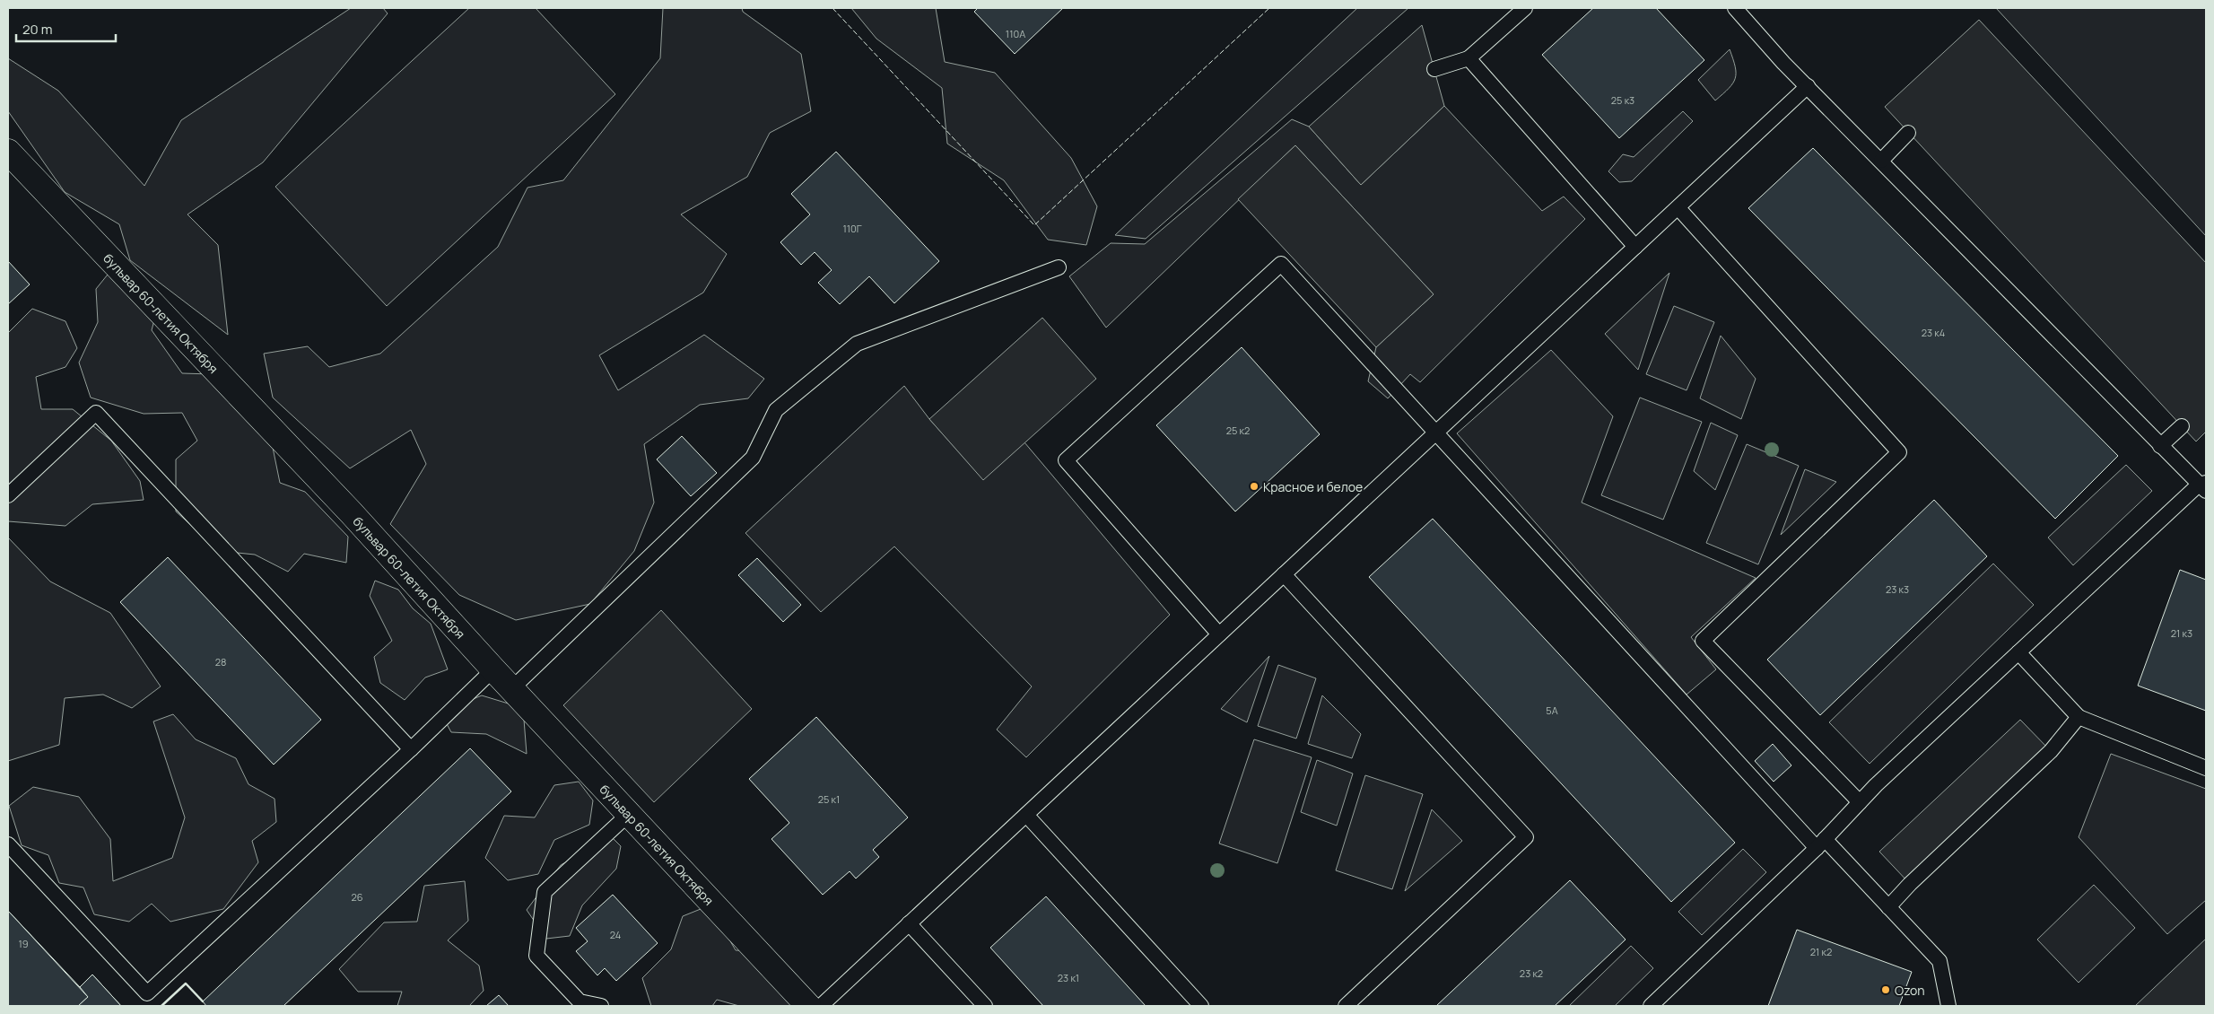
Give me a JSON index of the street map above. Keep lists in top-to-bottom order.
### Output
{
  "streets": {
    "street": ["бульвар 60-летия Октября"]
  },
  "places": ["Красное и белое", "Ozon"],
  "house_numbers": [
    "110А",
    "25 к3",
    "110Г",
    "23 к4",
    "25 к2",
    "23 к3",
    "21 к3",
    "28",
    "5А",
    "25 к1",
    "26",
    "24",
    "19",
    "21 к2",
    "23 к2",
    "23 к1"
  ],
  "scale_bar": "20 m"
}
